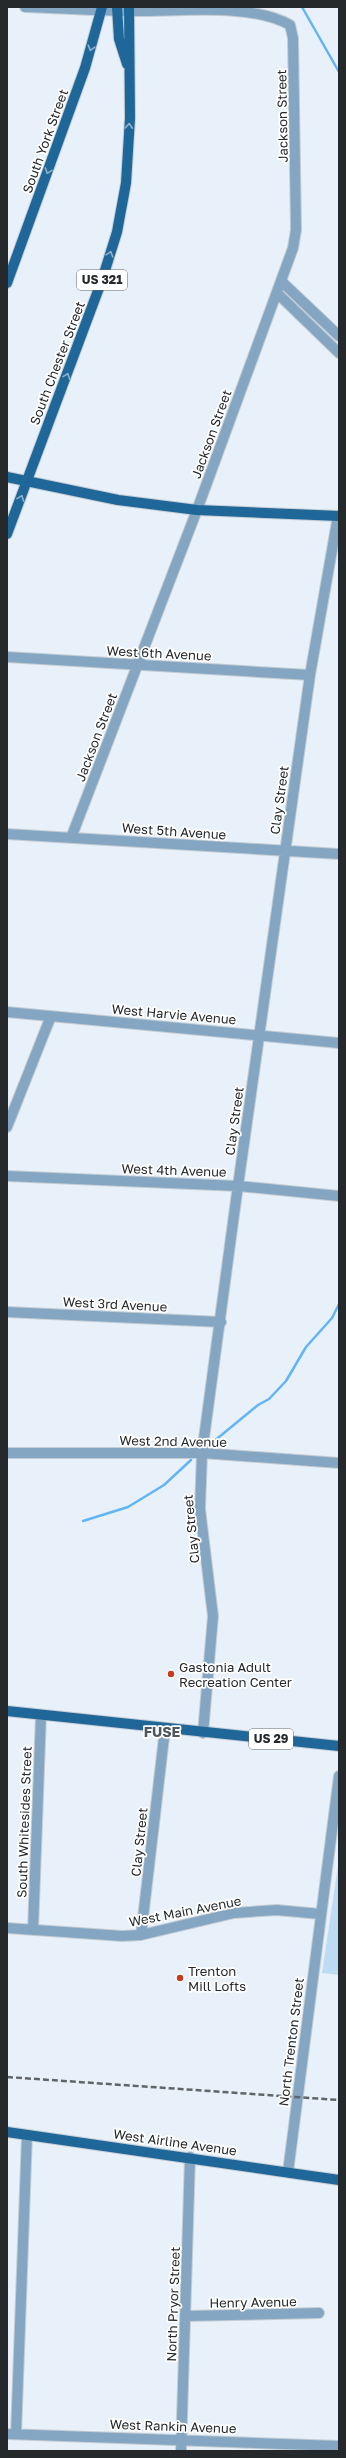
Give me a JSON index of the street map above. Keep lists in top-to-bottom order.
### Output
{
  "streets": {
    "main road": [
      "South York Street",
      "US 321",
      "South Chester Street",
      "US 29",
      "West Airline Avenue"
    ],
    "street": [
      "Jackson Street",
      "West 6th Avenue",
      "Clay Street",
      "West 5th Avenue",
      "West Harvie Avenue",
      "West 4th Avenue",
      "West 3rd Avenue",
      "West 2nd Avenue",
      "South Whitesides Street",
      "West Main Avenue",
      "North Trenton Street",
      "Henry Avenue",
      "North Pryor Street",
      "West Rankin Avenue"
    ]
  },
  "crossings": [
    ["Jackson Street", "South Chester Street"],
    ["Jackson Street", "West 6th Avenue"],
    ["Jackson Street", "West 5th Avenue"],
    ["West 6th Avenue", "Clay Street"],
    ["Clay Street", "West 5th Avenue"],
    ["Clay Street", "West Harvie Avenue"],
    ["Clay Street", "West 4th Avenue"],
    ["Clay Street", "West 3rd Avenue"],
    ["Clay Street", "West 2nd Avenue"],
    ["Clay Street", "US 29"],
    ["Clay Street", "West Main Avenue"],
    ["US 29", "South Whitesides Street"],
    ["South Whitesides Street", "West Main Avenue"],
    ["West Main Avenue", "North Trenton Street"],
    ["North Trenton Street", "West Airline Avenue"],
    ["West Airline Avenue", "North Pryor Street"],
    ["Henry Avenue", "North Pryor Street"],
    ["North Pryor Street", "West Rankin Avenue"]
  ],
  "one_way": ["South York Street", "South Chester Street"],
  "districts": ["FUSE"],
  "places": ["Gastonia Adult Recreation Center", "Trenton Mill Lofts"]
}
